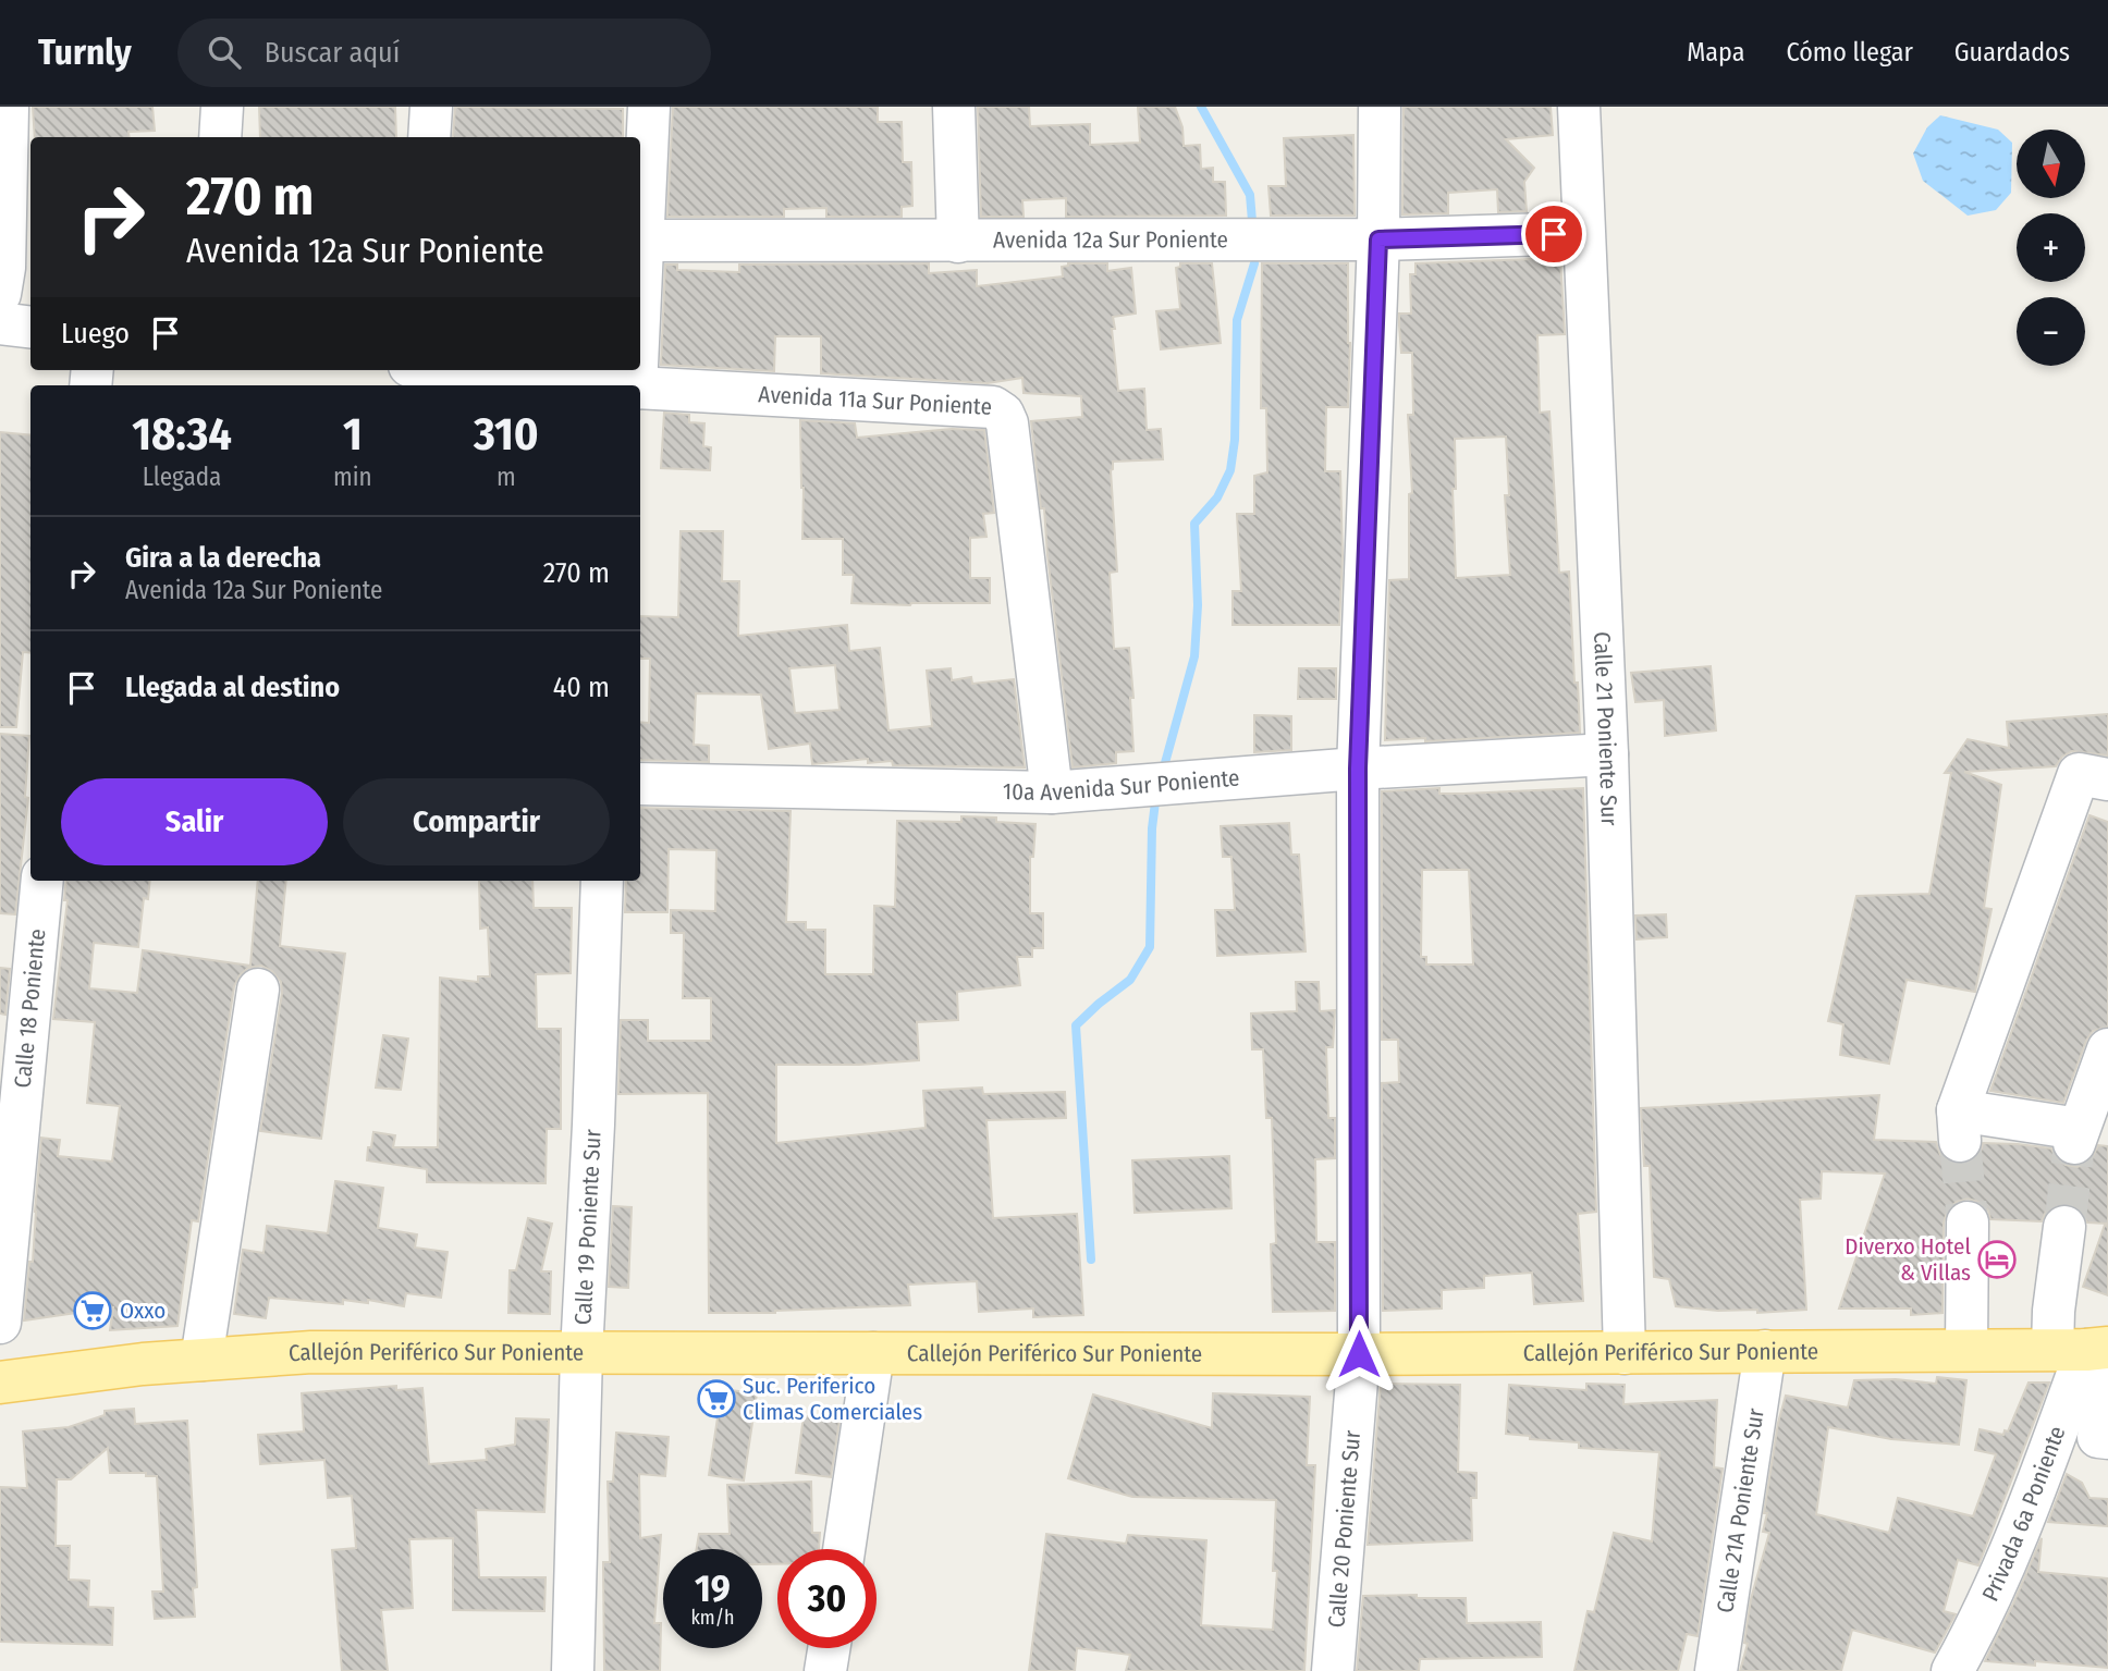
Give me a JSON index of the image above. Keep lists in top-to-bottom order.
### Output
{
  "streets": {
    "main road": ["Callejón Periférico Sur Poniente"],
    "street": [
      "Avenida 12a Sur Poniente",
      "Avenida 11a Sur Poniente",
      "Calle 21 Poniente Sur",
      "10a Avenida Sur Poniente",
      "Calle 18 Poniente",
      "Calle 19 Poniente Sur",
      "Calle 21A Poniente Sur",
      "Privada 6a Poniente",
      "Calle 20 Poniente Sur"
    ]
  },
  "crossings": [
    ["Avenida 12a Sur Poniente", "Calle 21 Poniente Sur"],
    ["Avenida 12a Sur Poniente", "Calle 20 Poniente Sur"],
    ["Avenida 11a Sur Poniente", "10a Avenida Sur Poniente"],
    ["Calle 21 Poniente Sur", "10a Avenida Sur Poniente"],
    ["Calle 21 Poniente Sur", "Callejón Periférico Sur Poniente"],
    ["10a Avenida Sur Poniente", "Calle 20 Poniente Sur"],
    ["Calle 19 Poniente Sur", "Callejón Periférico Sur Poniente"],
    ["Callejón Periférico Sur Poniente", "Calle 21A Poniente Sur"],
    ["Callejón Periférico Sur Poniente", "Privada 6a Poniente"],
    ["Callejón Periférico Sur Poniente", "Calle 20 Poniente Sur"]
  ],
  "places": {
    "hotel": ["Diverxo Hotel & Villas"],
    "supermarket": ["Oxxo", "Suc. Periferico Climas Comerciales"]
  },
  "north": "bottom",
  "page": {
    "header": "Turnly",
    "search": "Buscar aquí",
    "nav": ["Mapa", "Cómo llegar", "Guardados"],
    "map_buttons": ["+", "−"],
    "turn": ["270 m", "Avenida 12a Sur Poniente"],
    "then": "Luego",
    "eta": [
      "18:34",
      "Llegada",
      "1",
      "min",
      "310",
      "m"
    ],
    "list": [
      {
        "name": "Gira a la derecha",
        "note": "Avenida 12a Sur Poniente",
        "value": "270 m"
      },
      {
        "name": "Llegada al destino",
        "value": "40 m"
      }
    ],
    "buttons": ["Salir", "Compartir"],
    "speed": "19 km/h",
    "limit": "30"
  }
}
